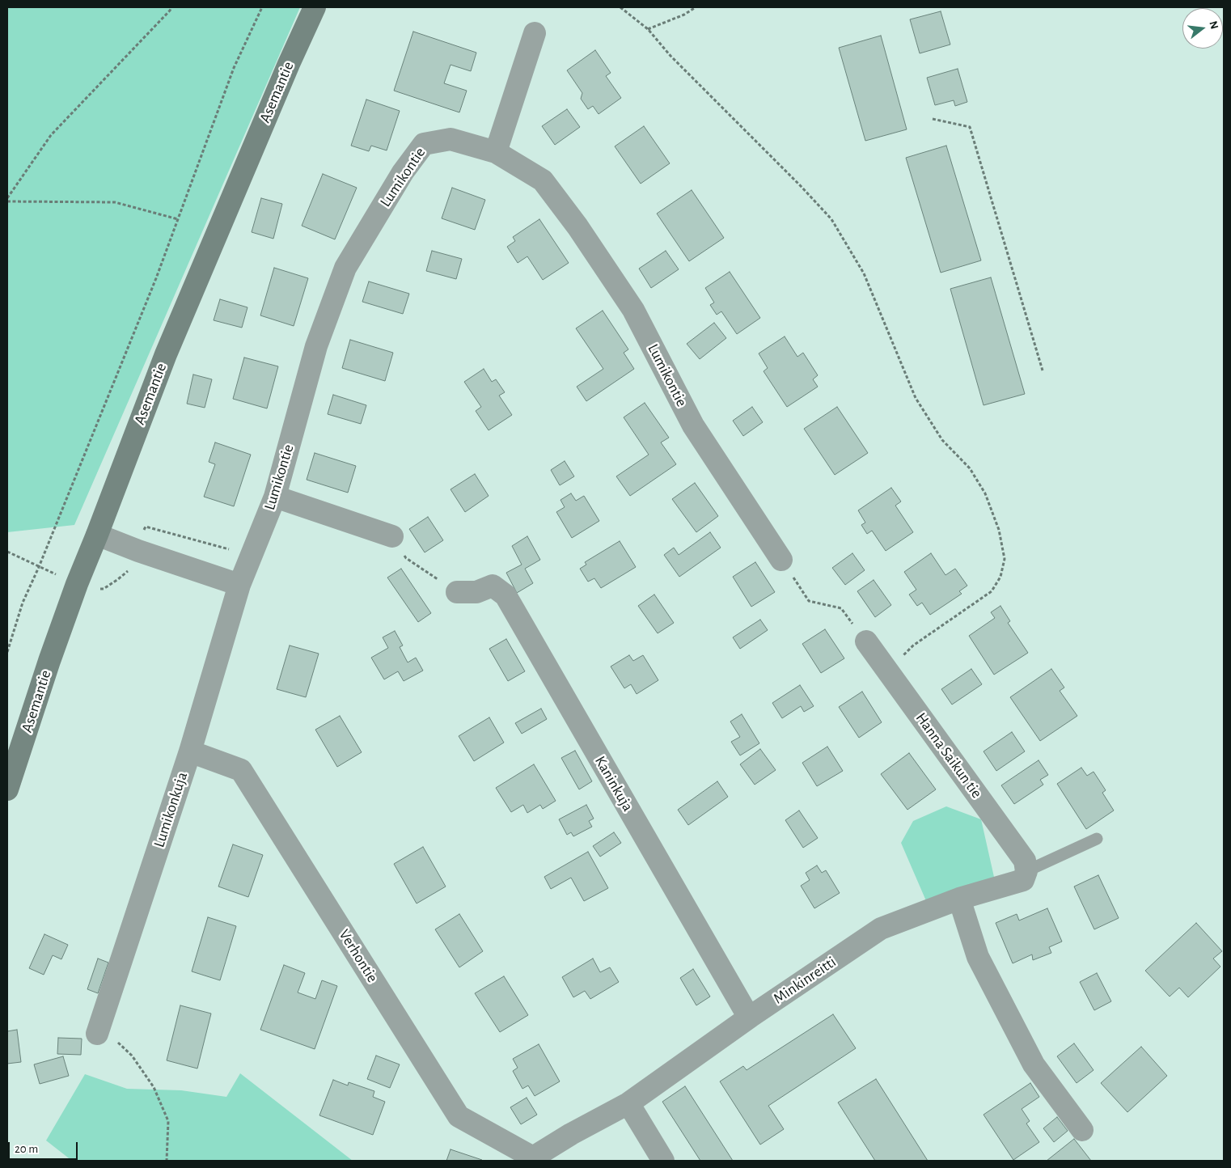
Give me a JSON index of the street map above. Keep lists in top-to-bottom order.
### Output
{
  "streets": {
    "main road": ["Asemantie"],
    "street": [
      "Lumikontie",
      "Hanna Saikun tie",
      "Kaninkuja",
      "Lumikonkuja",
      "Verhontie",
      "Minkinreitti"
    ]
  },
  "crossings": [
    ["Lumikontie", "Lumikonkuja"],
    ["Hanna Saikun tie", "Minkinreitti"],
    ["Kaninkuja", "Minkinreitti"],
    ["Lumikonkuja", "Verhontie"],
    ["Verhontie", "Minkinreitti"]
  ],
  "scale_bar": "20 m",
  "north": "right"
}
